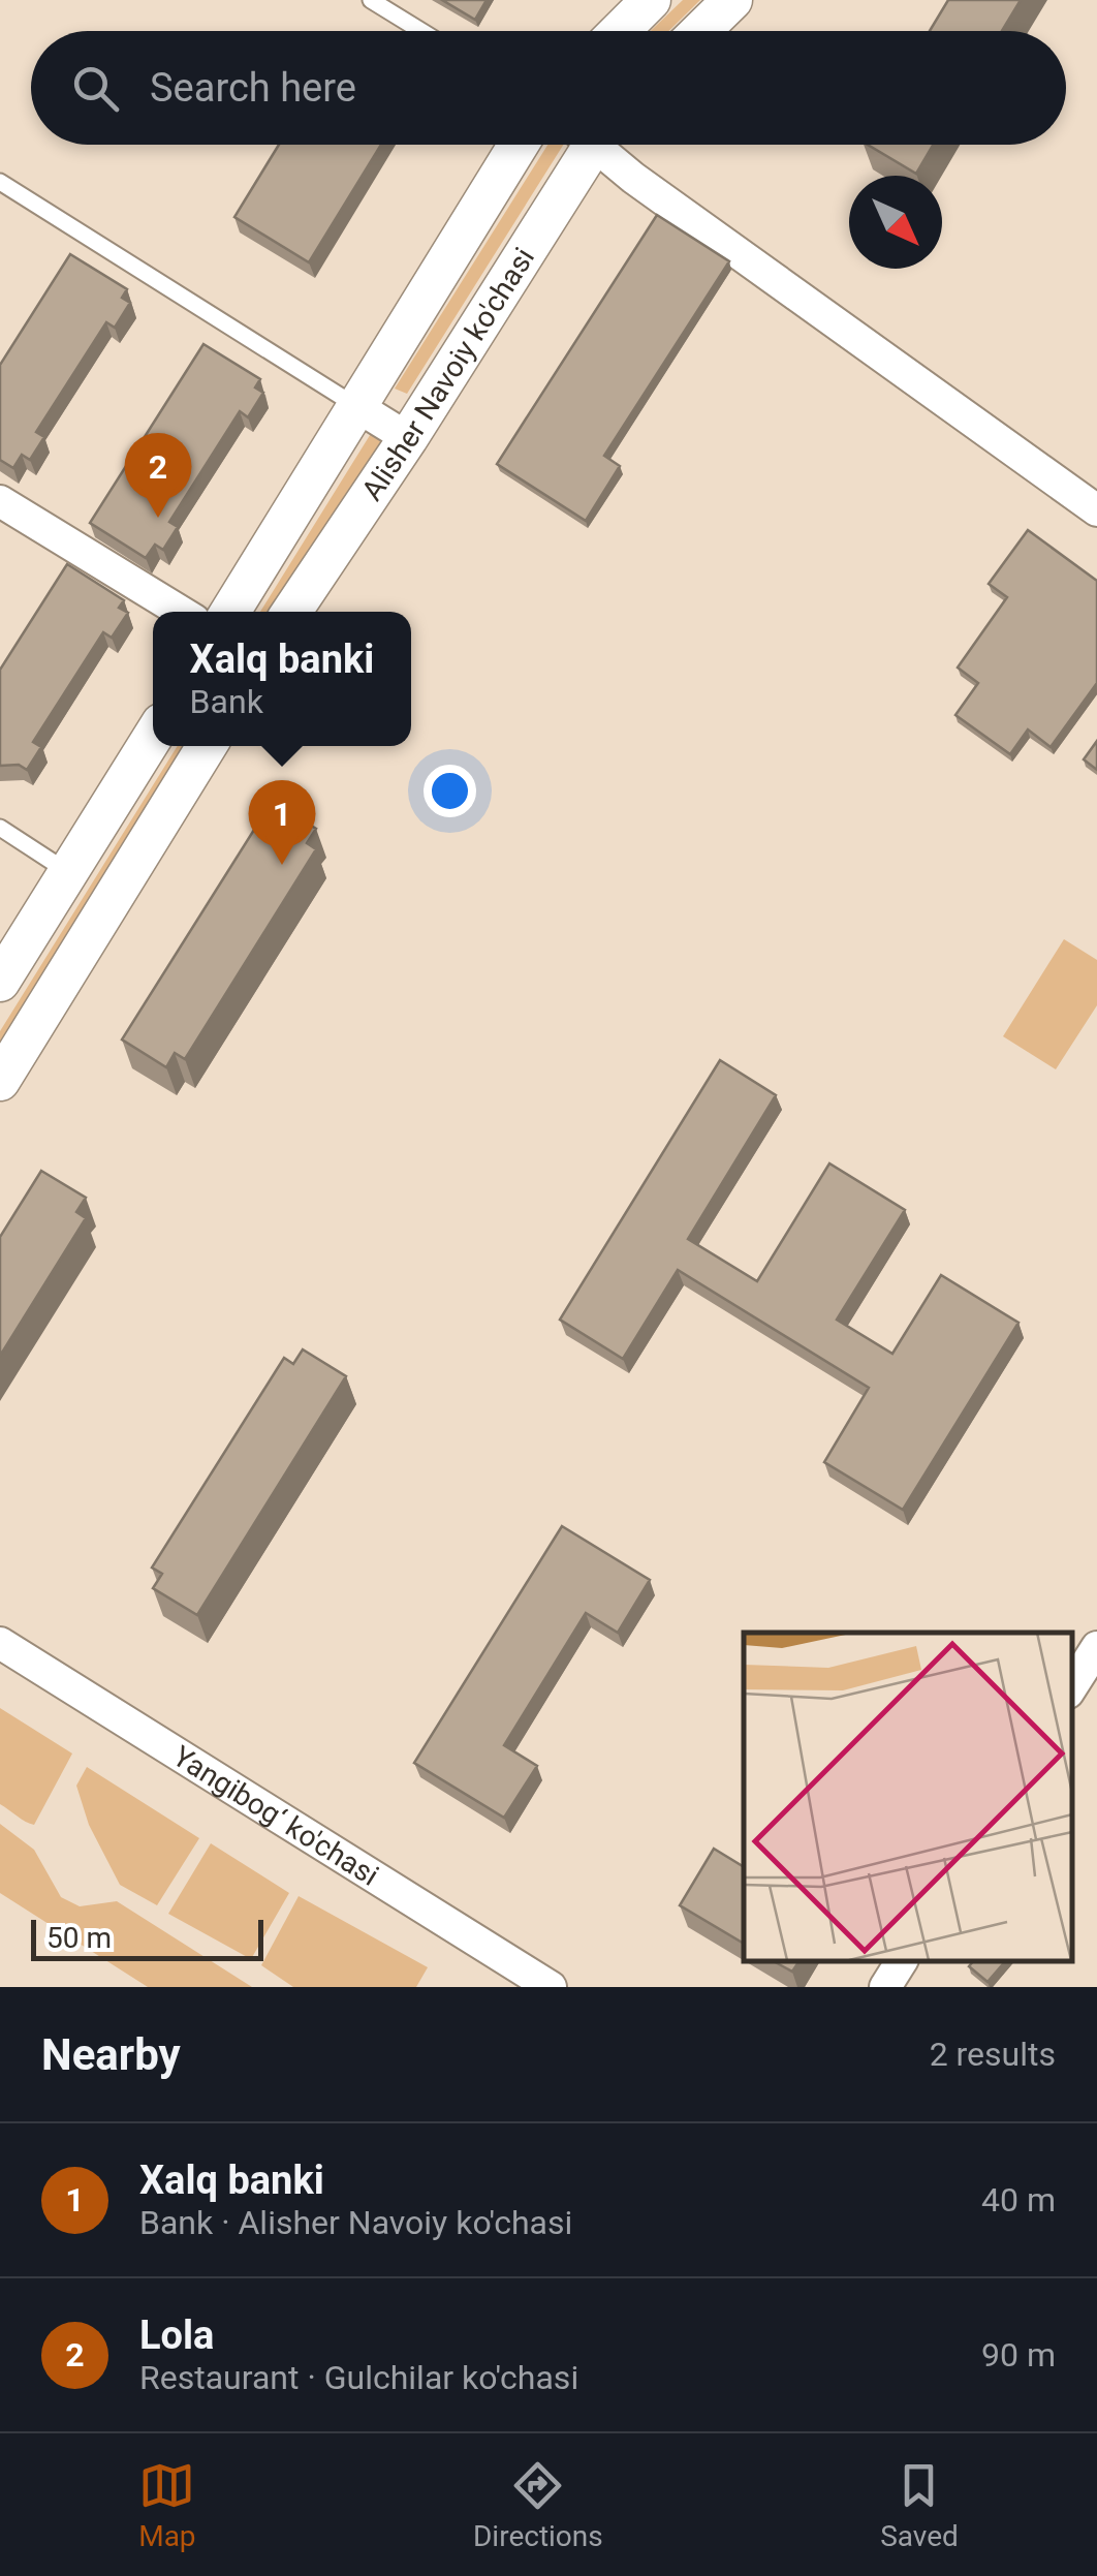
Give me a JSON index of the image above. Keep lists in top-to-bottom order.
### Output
{
  "streets": {
    "street": ["Alisher Navoiy ko'chasi", "Yangibog‘ ko'chasi"]
  },
  "scale_bar": "50 m",
  "north": "bottom right",
  "page": {
    "search": "Search here",
    "pins": ["2", "1"],
    "popup": ["Xalq banki", "Bank"],
    "scale": "50 m",
    "heading": ["Nearby", "2 results"],
    "list": [
      {
        "mark": "1",
        "name": "Xalq banki",
        "note": "Bank · Alisher Navoiy ko'chasi",
        "value": "40 m"
      },
      {
        "mark": "2",
        "name": "Lola",
        "note": "Restaurant · Gulchilar ko'chasi",
        "value": "90 m"
      }
    ],
    "nav": ["Map", "Directions", "Saved"]
  }
}
